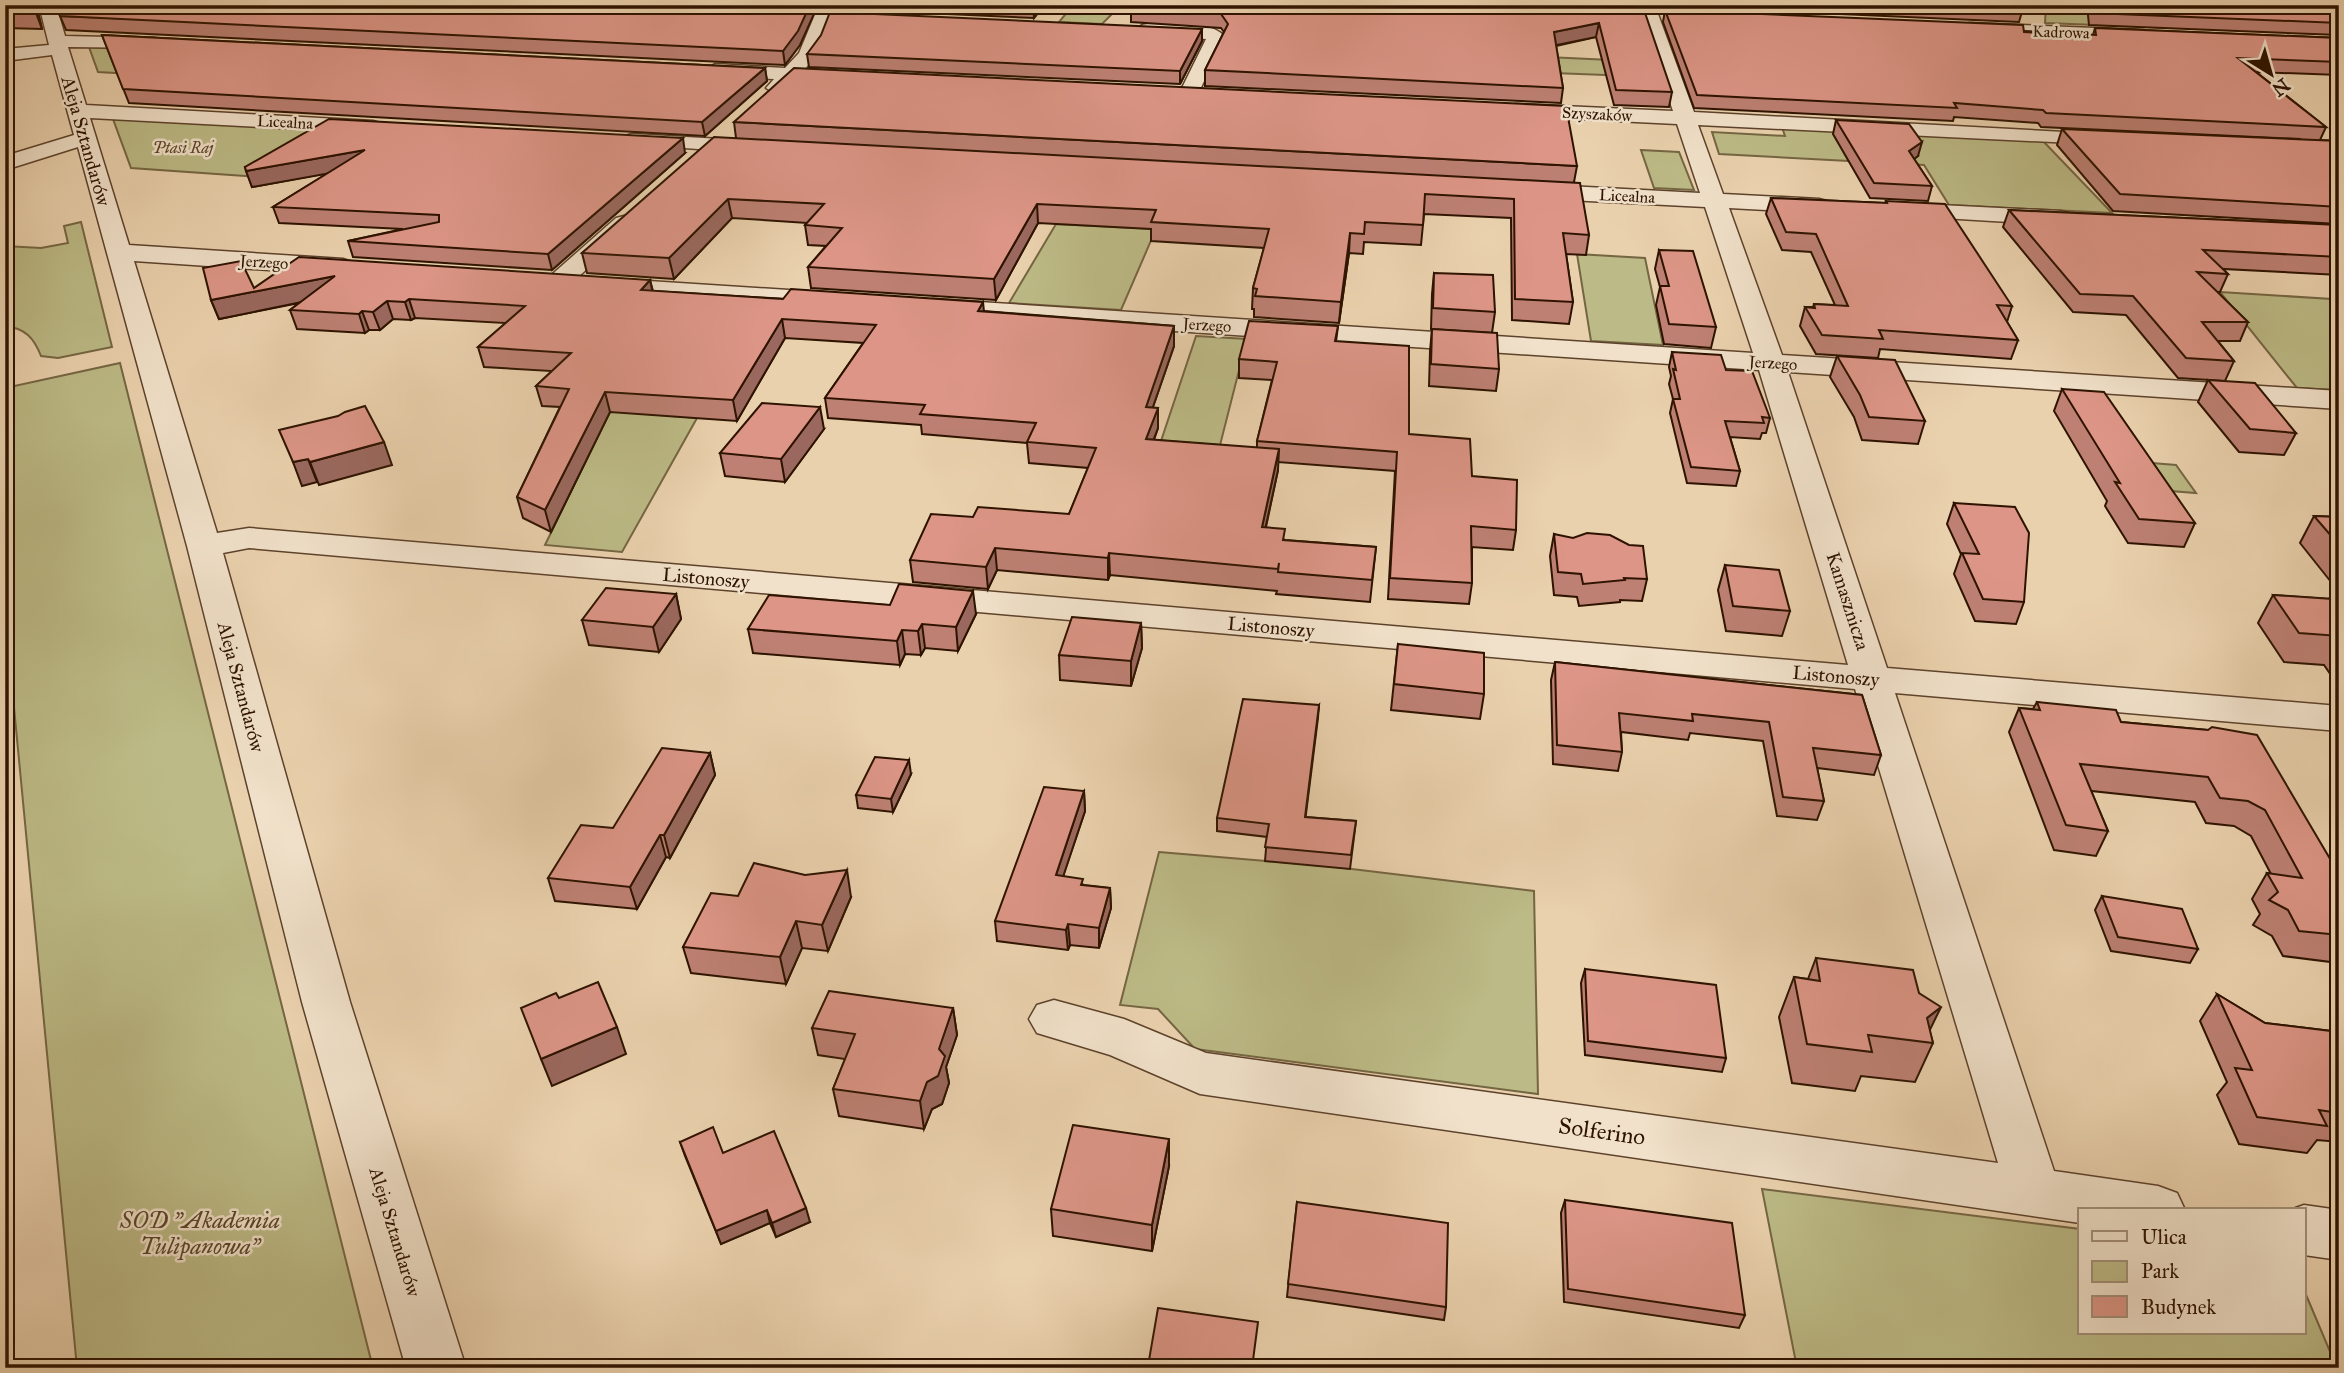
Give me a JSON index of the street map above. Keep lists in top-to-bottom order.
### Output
{
  "streets": {
    "street": [
      "Kadrowa",
      "Szyszaków",
      "Licealna",
      "Aleja Sztandarów",
      "Jerzego",
      "Listonoszy",
      "Kamasznicza",
      "Solferino"
    ]
  },
  "crossings": [
    ["Szyszaków", "Kamasznicza"],
    ["Licealna", "Aleja Sztandarów"],
    ["Licealna", "Kamasznicza"],
    ["Aleja Sztandarów", "Jerzego"],
    ["Aleja Sztandarów", "Listonoszy"],
    ["Jerzego", "Kamasznicza"],
    ["Listonoszy", "Kamasznicza"],
    ["Kamasznicza", "Solferino"]
  ],
  "parks": ["Ptasi Raj", "SOD \"Akademia Tulipanowa\""],
  "legend": ["Ulica", "Park", "Budynek"],
  "north": "bottom right"
}
